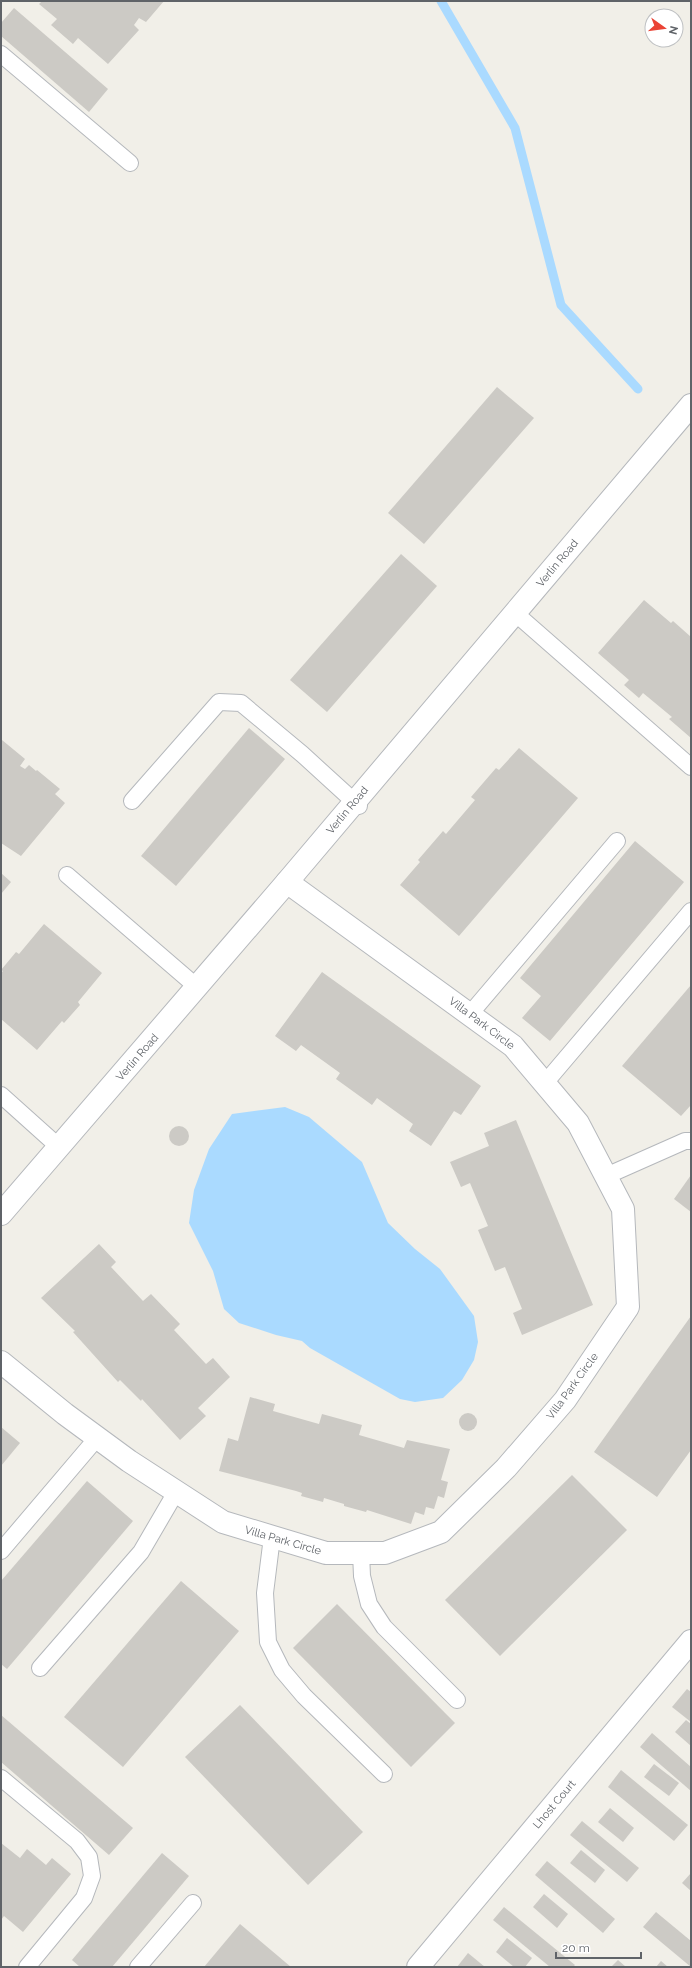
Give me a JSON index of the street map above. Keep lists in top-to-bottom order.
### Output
{
  "streets": {
    "street": ["Verlin Road", "Villa Park Circle", "Lhost Court"]
  },
  "crossings": [
    ["Verlin Road", "Villa Park Circle"]
  ],
  "scale_bar": "20 m",
  "north": "right"
}
